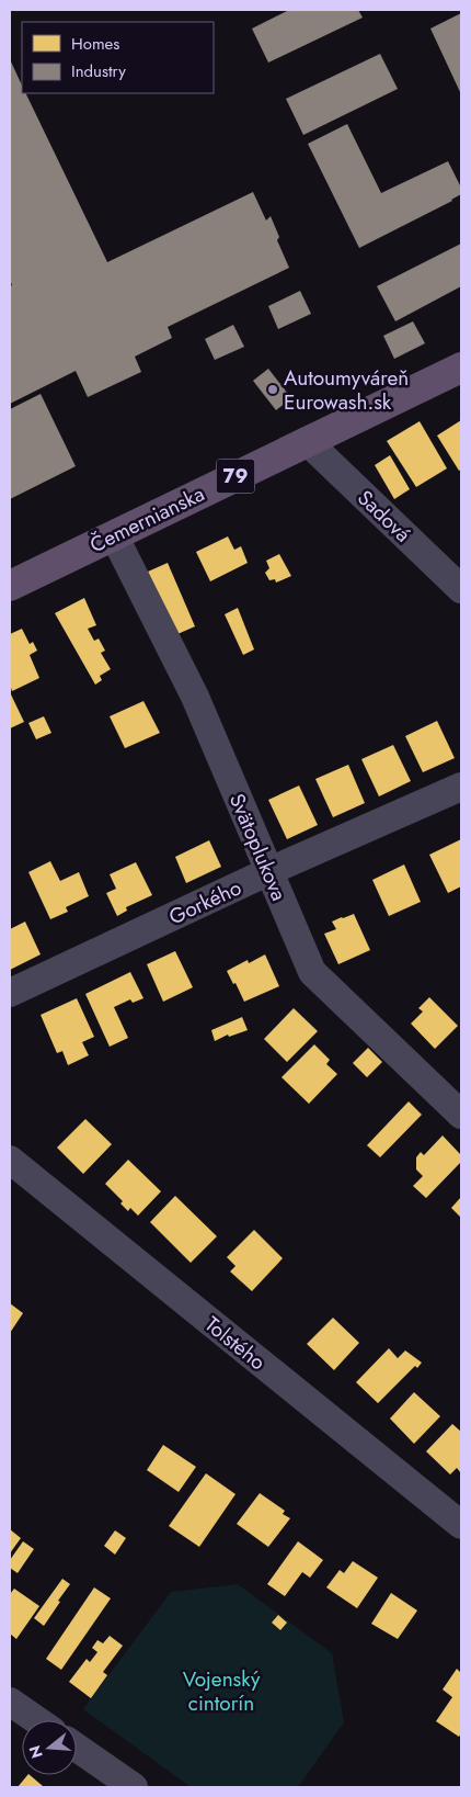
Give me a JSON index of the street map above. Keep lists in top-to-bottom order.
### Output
{
  "streets": {
    "main road": ["79", "Čemernianska"],
    "street": [
      "Sadová",
      "Svätoplukova",
      "Gorkého",
      "Tolstého"
    ]
  },
  "crossings": [
    ["Sadová", "Čemernianska"],
    ["Čemernianska", "Svätoplukova"],
    ["Svätoplukova", "Gorkého"]
  ],
  "parks": ["Vojenský cintorín"],
  "places": ["Autoumyváreň Eurowash.sk"],
  "legend": ["Homes", "Industry"],
  "north": "left"
}
